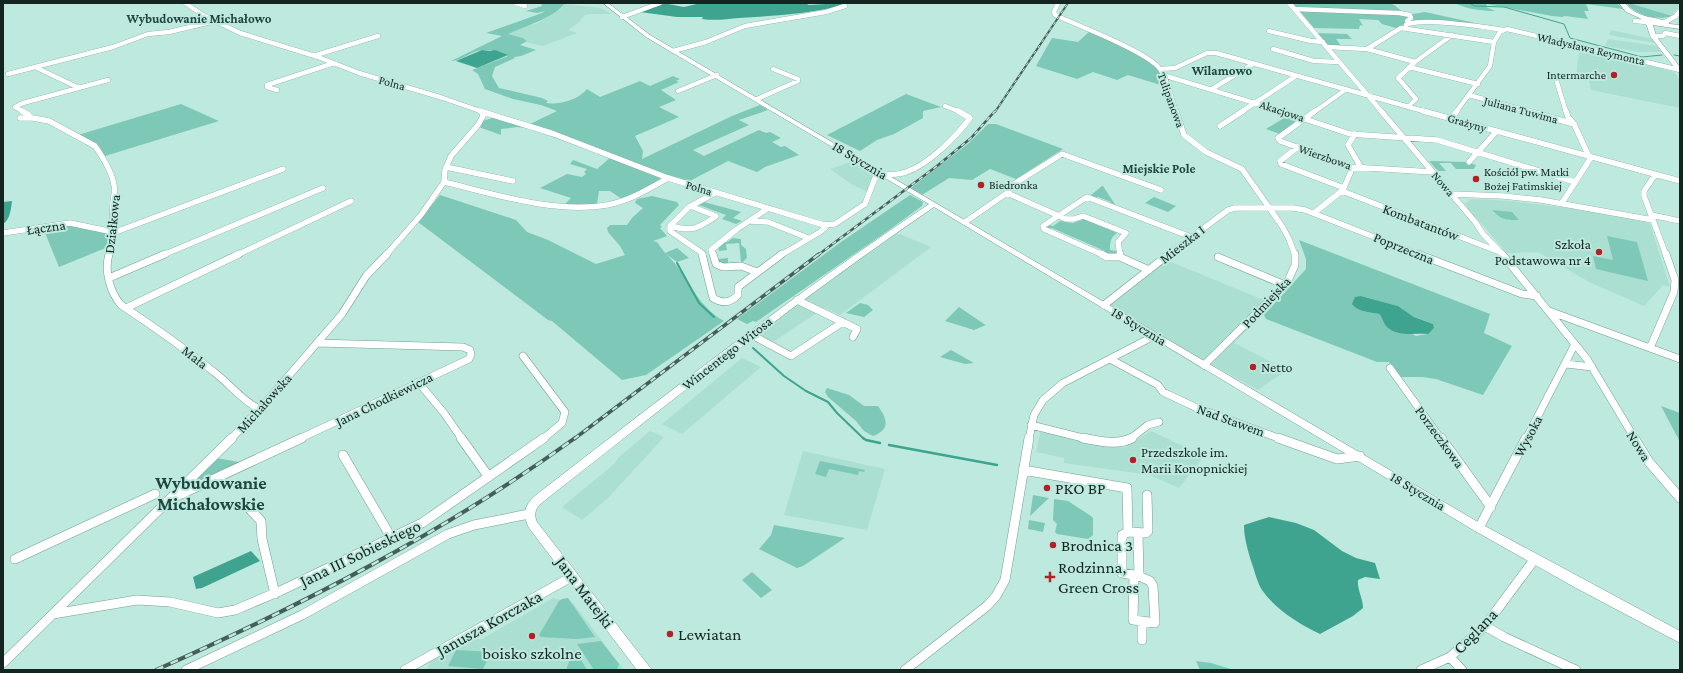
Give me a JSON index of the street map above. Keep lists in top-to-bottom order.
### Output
{
  "streets": {
    "street": [
      "Władysława Reymonta",
      "Polna",
      "Tulipanowa",
      "Juliana Tuwima",
      "Akacjowa",
      "Grażyny",
      "Wierzbowa",
      "18 Stycznia",
      "Nowa",
      "Kombatantów",
      "Działkowa",
      "Łączna",
      "Mieszka I",
      "Poprzeczna",
      "Podmiejska",
      "Wincentego Witosa",
      "Mała",
      "Jana Chodkiewicza",
      "Michałowska",
      "Nad Stawem",
      "Wysoka",
      "Porzeczkowa",
      "Jana III Sobieskiego",
      "Jana Matejki",
      "Janusza Korczaka",
      "Ceglana"
    ]
  },
  "crossings": [
    ["Tulipanowa", "Akacjowa"],
    ["Tulipanowa", "Grażyny"],
    ["Tulipanowa", "Mieszka I"],
    ["Tulipanowa", "Poprzeczna"],
    ["Tulipanowa", "Podmiejska"],
    ["Akacjowa", "Wierzbowa"],
    ["Akacjowa", "Nowa"],
    ["Grażyny", "Nowa"],
    ["Wierzbowa", "Nowa"],
    ["Wierzbowa", "Kombatantów"],
    ["18 Stycznia", "Mieszka I"],
    ["18 Stycznia", "Podmiejska"],
    ["18 Stycznia", "Wincentego Witosa"],
    ["18 Stycznia", "Nad Stawem"],
    ["18 Stycznia", "Wysoka"],
    ["18 Stycznia", "Ceglana"],
    ["Nowa", "Kombatantów"],
    ["Nowa", "Poprzeczna"],
    ["Nowa", "Wysoka"],
    ["Działkowa", "Łączna"],
    ["Działkowa", "Mała"],
    ["Mieszka I", "Poprzeczna"],
    ["Mieszka I", "Podmiejska"],
    ["Poprzeczna", "Podmiejska"],
    ["Wincentego Witosa", "Jana Matejki"],
    ["Mała", "Michałowska"],
    ["Jana Chodkiewicza", "Michałowska"],
    ["Michałowska", "Jana III Sobieskiego"],
    ["Wysoka", "Porzeczkowa"],
    ["Jana Matejki", "Janusza Korczaka"]
  ],
  "districts": [
    "Wybudowanie Michałowo",
    "Wilamowo",
    "Miejskie Pole",
    "Wybudowanie Michałowskie"
  ],
  "places": {
    "other": [
      "Intermarche",
      "Kościół pw. Matki Bożej Fatimskiej",
      "Biedronka",
      "Szkoła Podstawowa nr 4",
      "Netto",
      "Przedszkole im. Marii Konopnickiej",
      "PKO BP",
      "Brodnica 3",
      "Lewiatan",
      "boisko szkolne"
    ],
    "health": ["Rodzinna, Green Cross"]
  }
}
